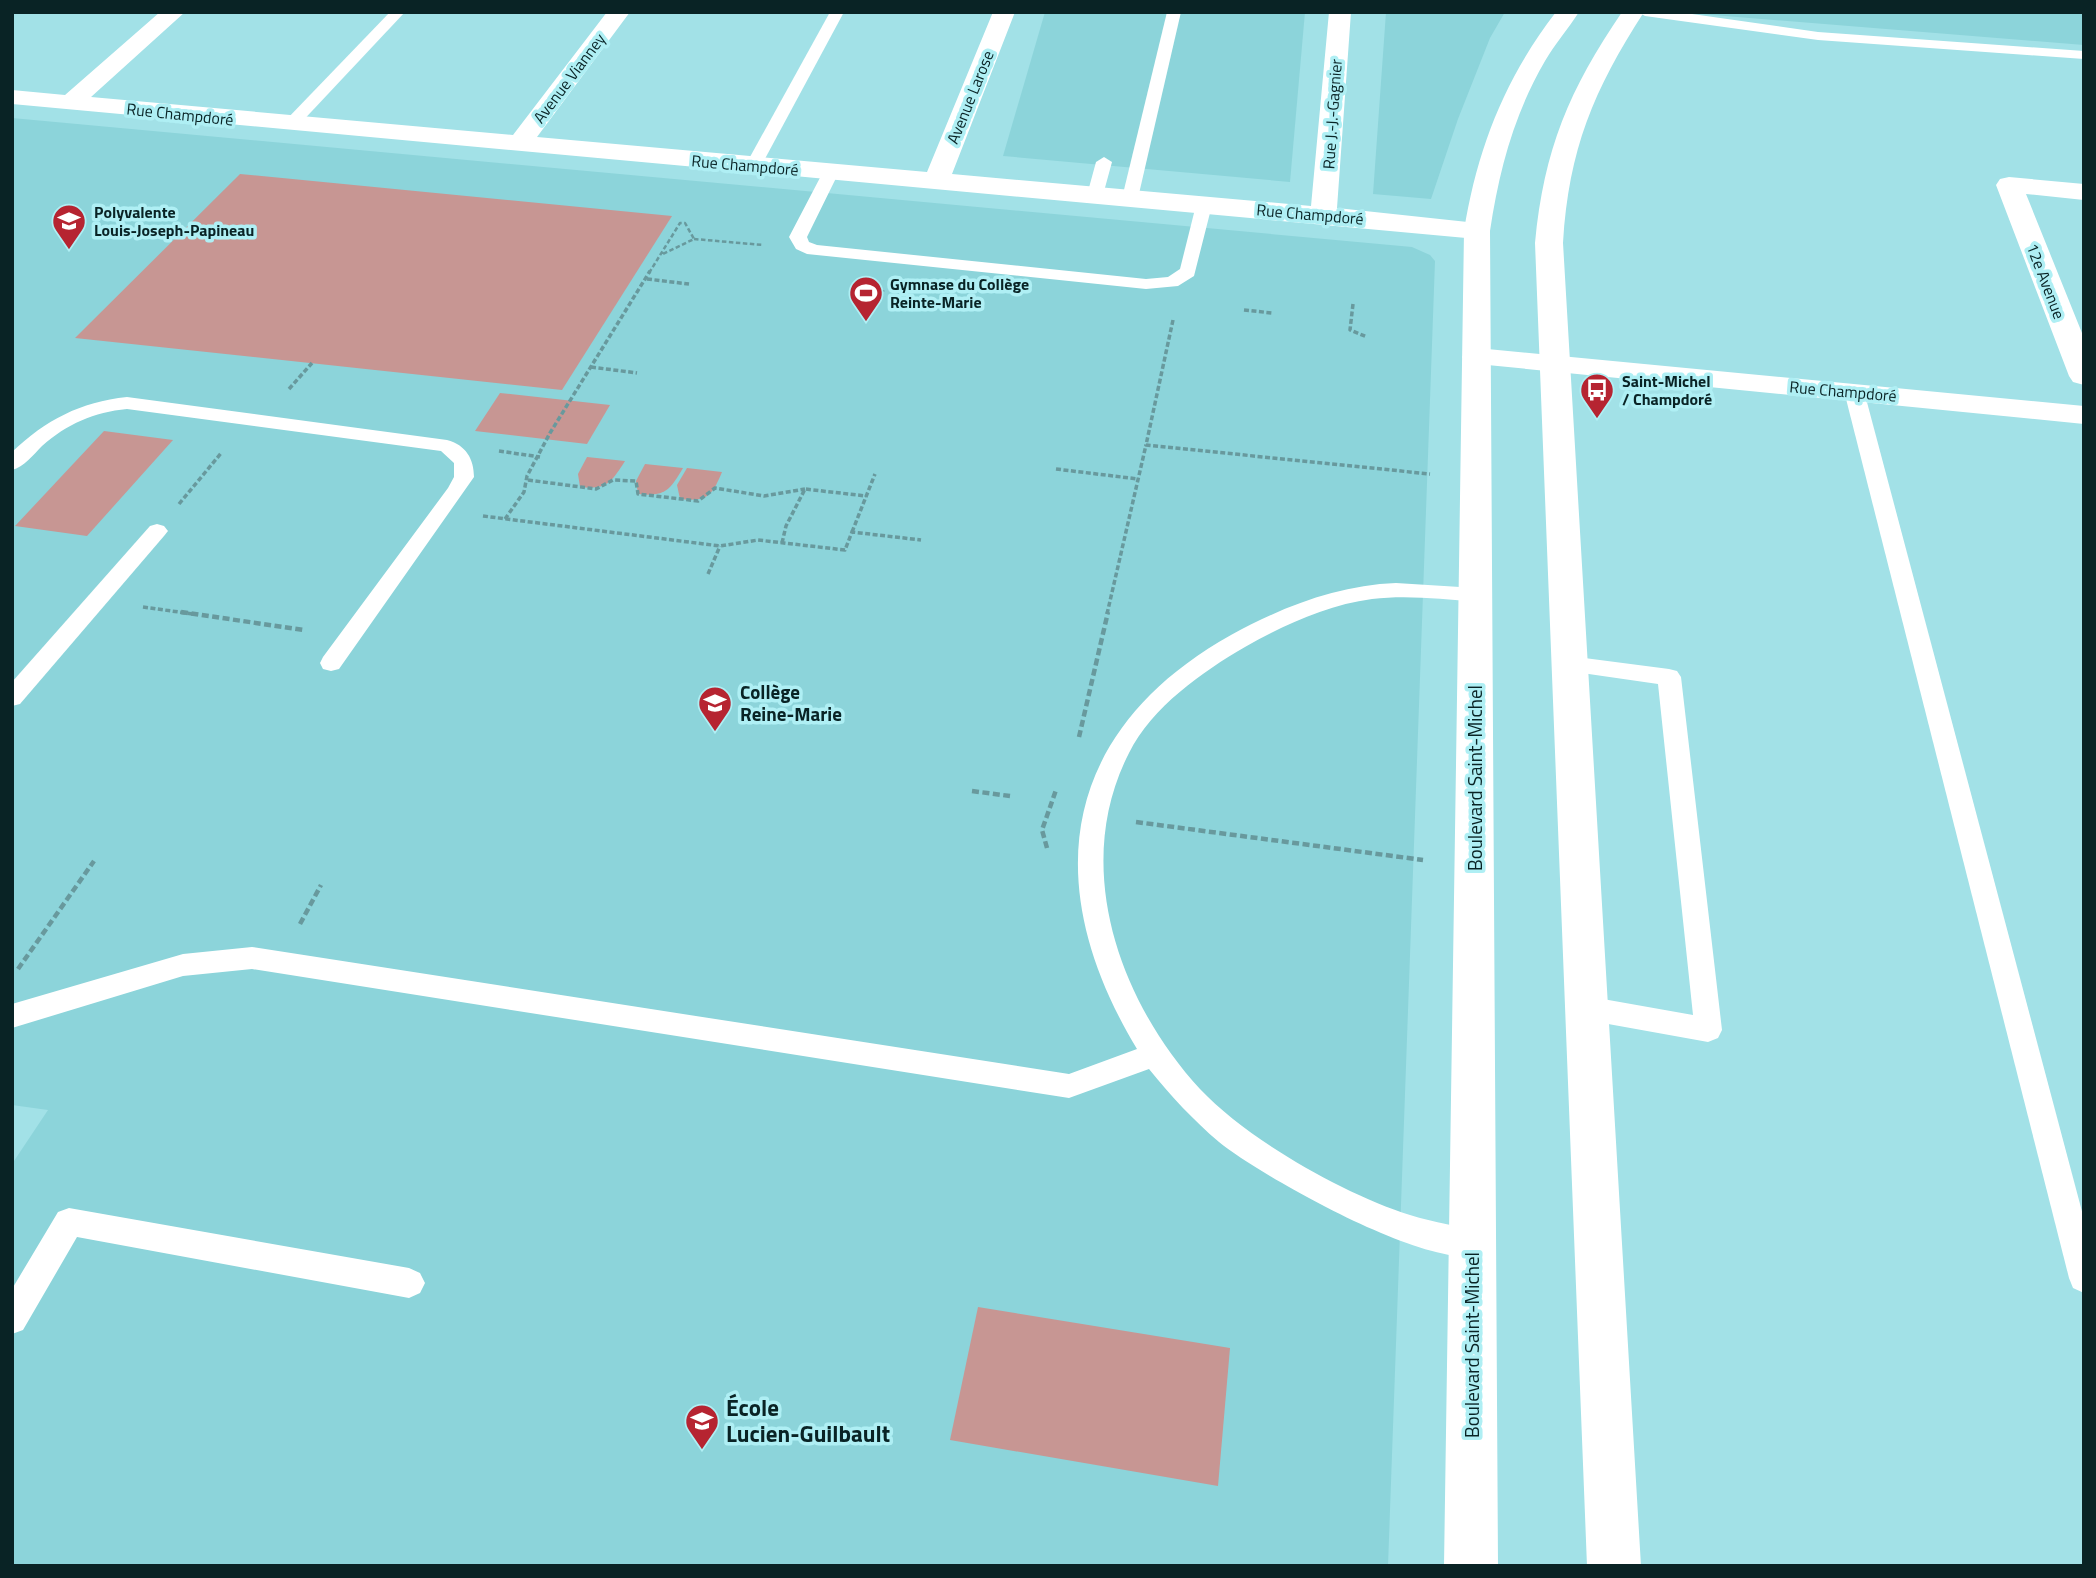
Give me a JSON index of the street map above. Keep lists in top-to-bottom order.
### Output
{
  "streets": {
    "street": [
      "Avenue Vianney",
      "Avenue Larose",
      "Rue Champdoré",
      "Rue J.-J.-Gagnier",
      "12e Avenue",
      "Boulevard Saint-Michel"
    ]
  },
  "crossings": [
    ["Avenue Vianney", "Rue Champdoré"],
    ["Avenue Larose", "Rue Champdoré"],
    ["Rue Champdoré", "Rue J.-J.-Gagnier"],
    ["Rue Champdoré", "Boulevard Saint-Michel"]
  ],
  "places": {
    "school or university": ["Polyvalente Louis-Joseph-Papineau", "Collège Reine-Marie", "École Lucien-Guilbault"],
    "sports": ["Gymnase du Collège Reinte-Marie"],
    "bus stop": ["Saint-Michel / Champdoré"]
  }
}
